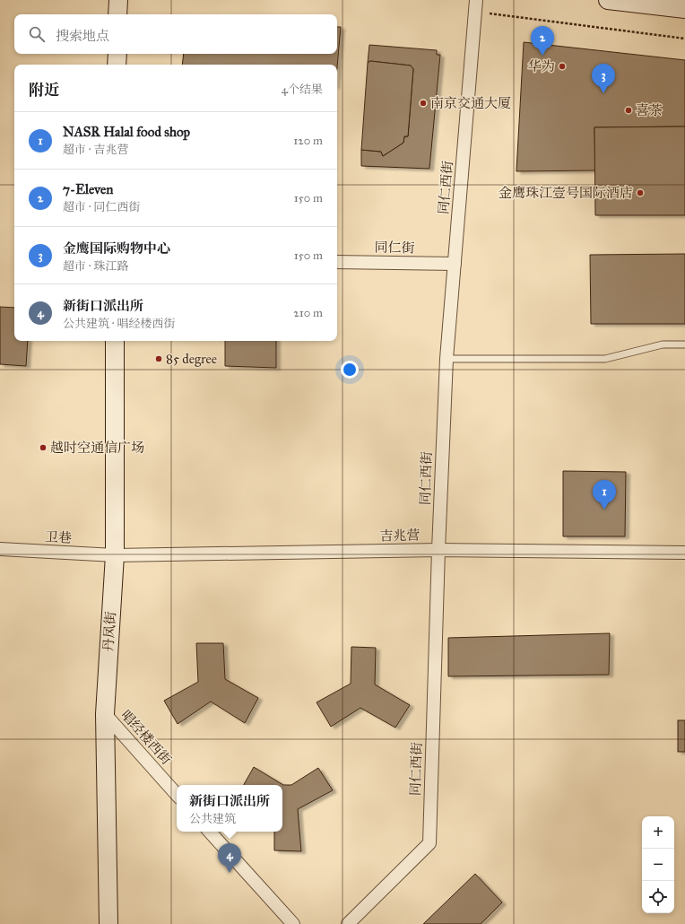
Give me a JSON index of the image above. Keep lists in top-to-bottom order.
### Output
{
  "streets": {
    "main road": ["丹凤街"],
    "street": [
      "同仁西街",
      "同仁街",
      "吉兆营",
      "卫巷",
      "唱经楼西街"
    ]
  },
  "crossings": [
    ["同仁西街", "同仁街"],
    ["同仁西街", "吉兆营"],
    ["吉兆营", "卫巷"],
    ["吉兆营", "丹凤街"],
    ["卫巷", "丹凤街"],
    ["丹凤街", "唱经楼西街"]
  ],
  "places": [
    "华为",
    "南京交通大厦",
    "喜茶",
    "金鹰珠江壹号国际酒店",
    "85 degree",
    "越时空通信广场"
  ],
  "page": {
    "search": "搜索地点",
    "pins": [
      "2",
      "3",
      "1",
      "4"
    ],
    "heading": ["附近", "4个结果"],
    "list": [
      {
        "mark": "1",
        "name": "NASR Halal food shop",
        "note": "超市 · 吉兆营",
        "value": "120 m"
      },
      {
        "mark": "2",
        "name": "7-Eleven",
        "note": "超市 · 同仁西街",
        "value": "150 m"
      },
      {
        "mark": "3",
        "name": "金鹰国际购物中心",
        "note": "超市 · 珠江路",
        "value": "150 m"
      },
      {
        "mark": "4",
        "name": "新街口派出所",
        "note": "公共建筑 · 唱经楼西街",
        "value": "210 m"
      }
    ],
    "popup": ["新街口派出所", "公共建筑"],
    "map_buttons": ["+", "−"]
  }
}
